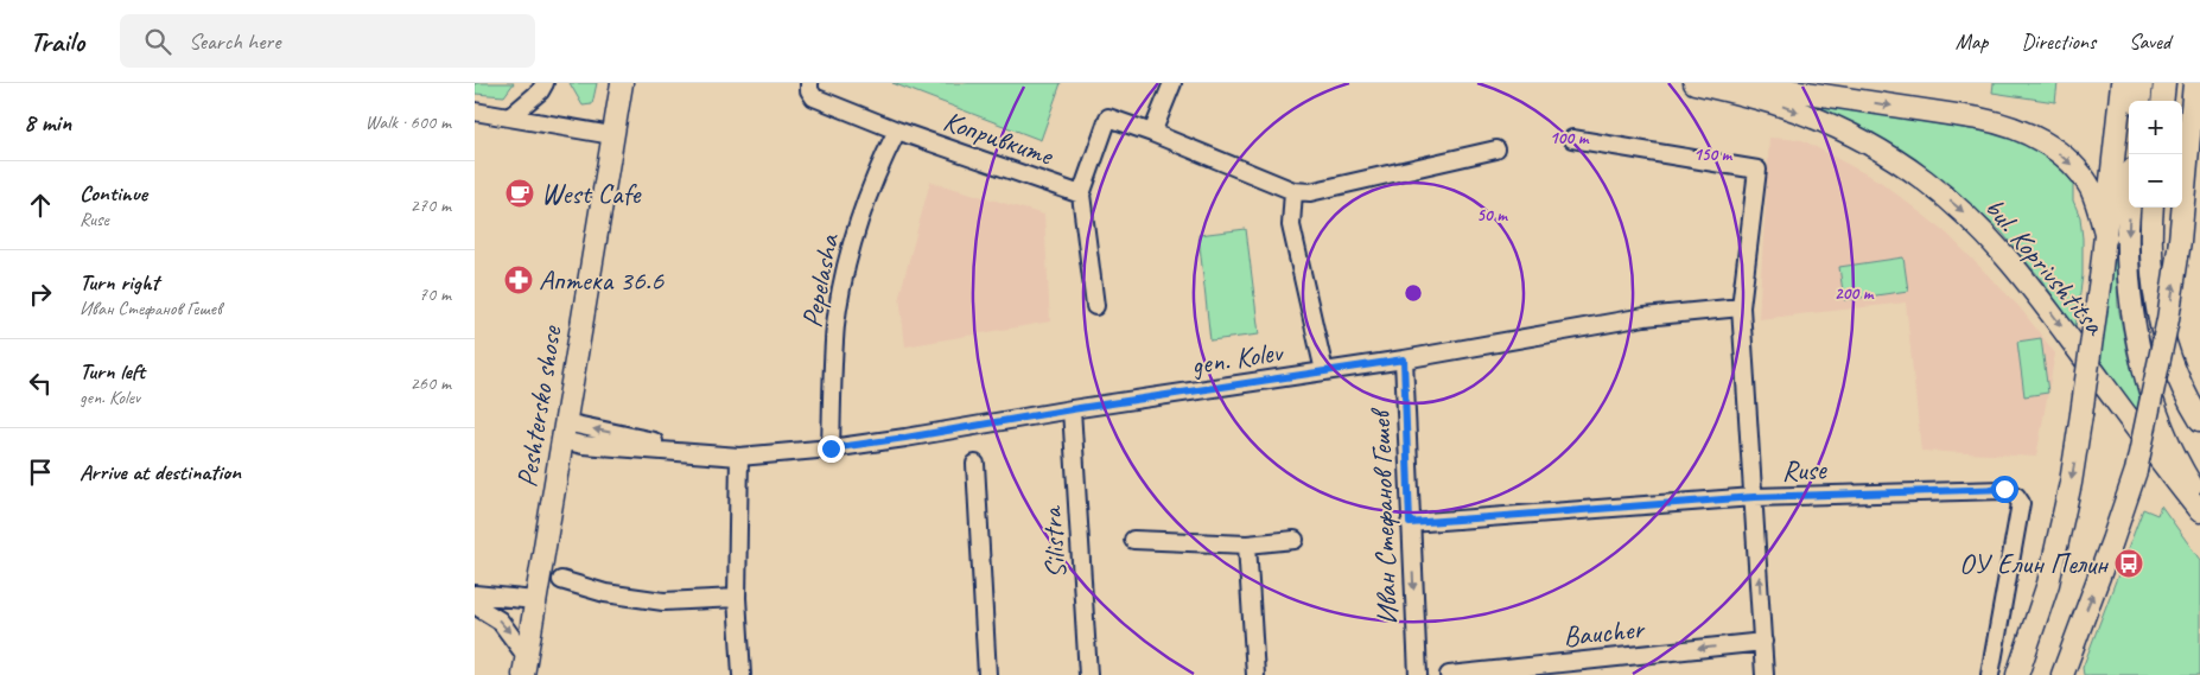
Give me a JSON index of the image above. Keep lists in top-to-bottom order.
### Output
{
  "streets": {
    "main road": ["bul. Koprivshtitsa", "Peshtersko shose"],
    "street": [
      "Копривките",
      "Pepelasha",
      "gen. Kolev",
      "Ruse",
      "Иван Стефанов Гешев",
      "Silistra",
      "Baucher"
    ]
  },
  "crossings": [
    ["Копривките", "Pepelasha"],
    ["Pepelasha", "gen. Kolev"],
    ["gen. Kolev", "Peshtersko shose"],
    ["gen. Kolev", "Иван Стефанов Гешев"],
    ["gen. Kolev", "Silistra"],
    ["Ruse", "Иван Стефанов Гешев"]
  ],
  "one_way": ["bul. Koprivshtitsa", "Иван Стефанов Гешев", "Baucher"],
  "places": {
    "cafe": ["West Cafe"],
    "pharmacy": ["Аптека 36.6"],
    "bus stop": ["ОУ Елин Пелин"]
  },
  "page": {
    "header": "Trailo",
    "search": "Search here",
    "nav": ["Map", "Directions", "Saved"],
    "heading": ["8 min", "Walk · 600 m"],
    "map_buttons": ["+", "−"],
    "list": [
      ["Continue", "Ruse", "270 m"],
      ["Turn right", "Иван Стефанов Гешев", "70 m"],
      ["Turn left", "gen. Kolev", "260 m"],
      "Arrive at destination"
    ]
  },
  "rings": [
    "100 m",
    "150 m",
    "50 m",
    "200 m"
  ]
}
